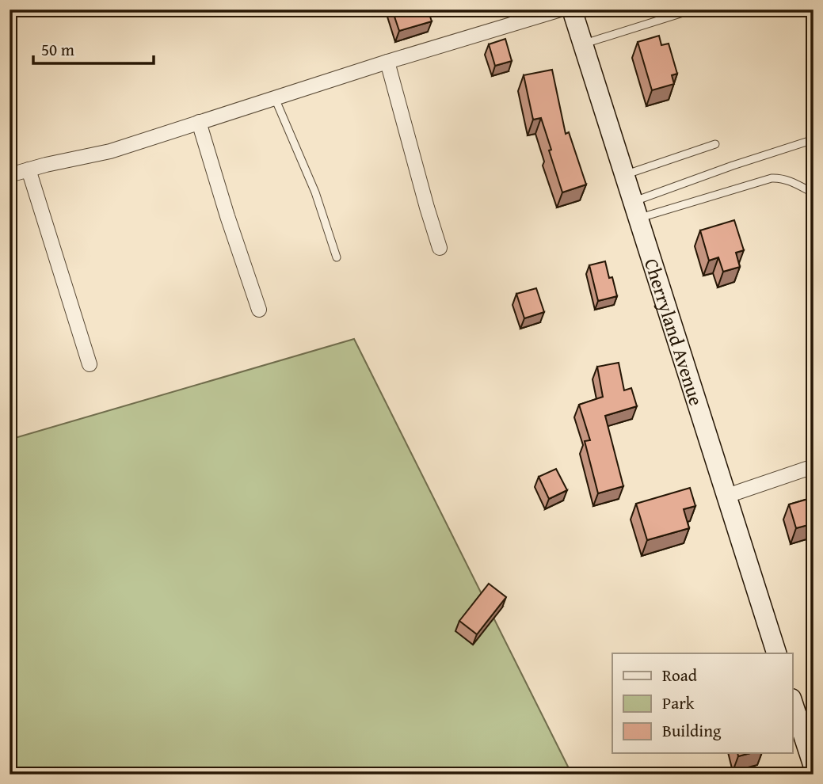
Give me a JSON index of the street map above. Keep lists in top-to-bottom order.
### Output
{
  "streets": {
    "street": ["Cherryland Avenue"]
  },
  "legend": ["Road", "Park", "Building"],
  "scale_bar": "50 m"
}
